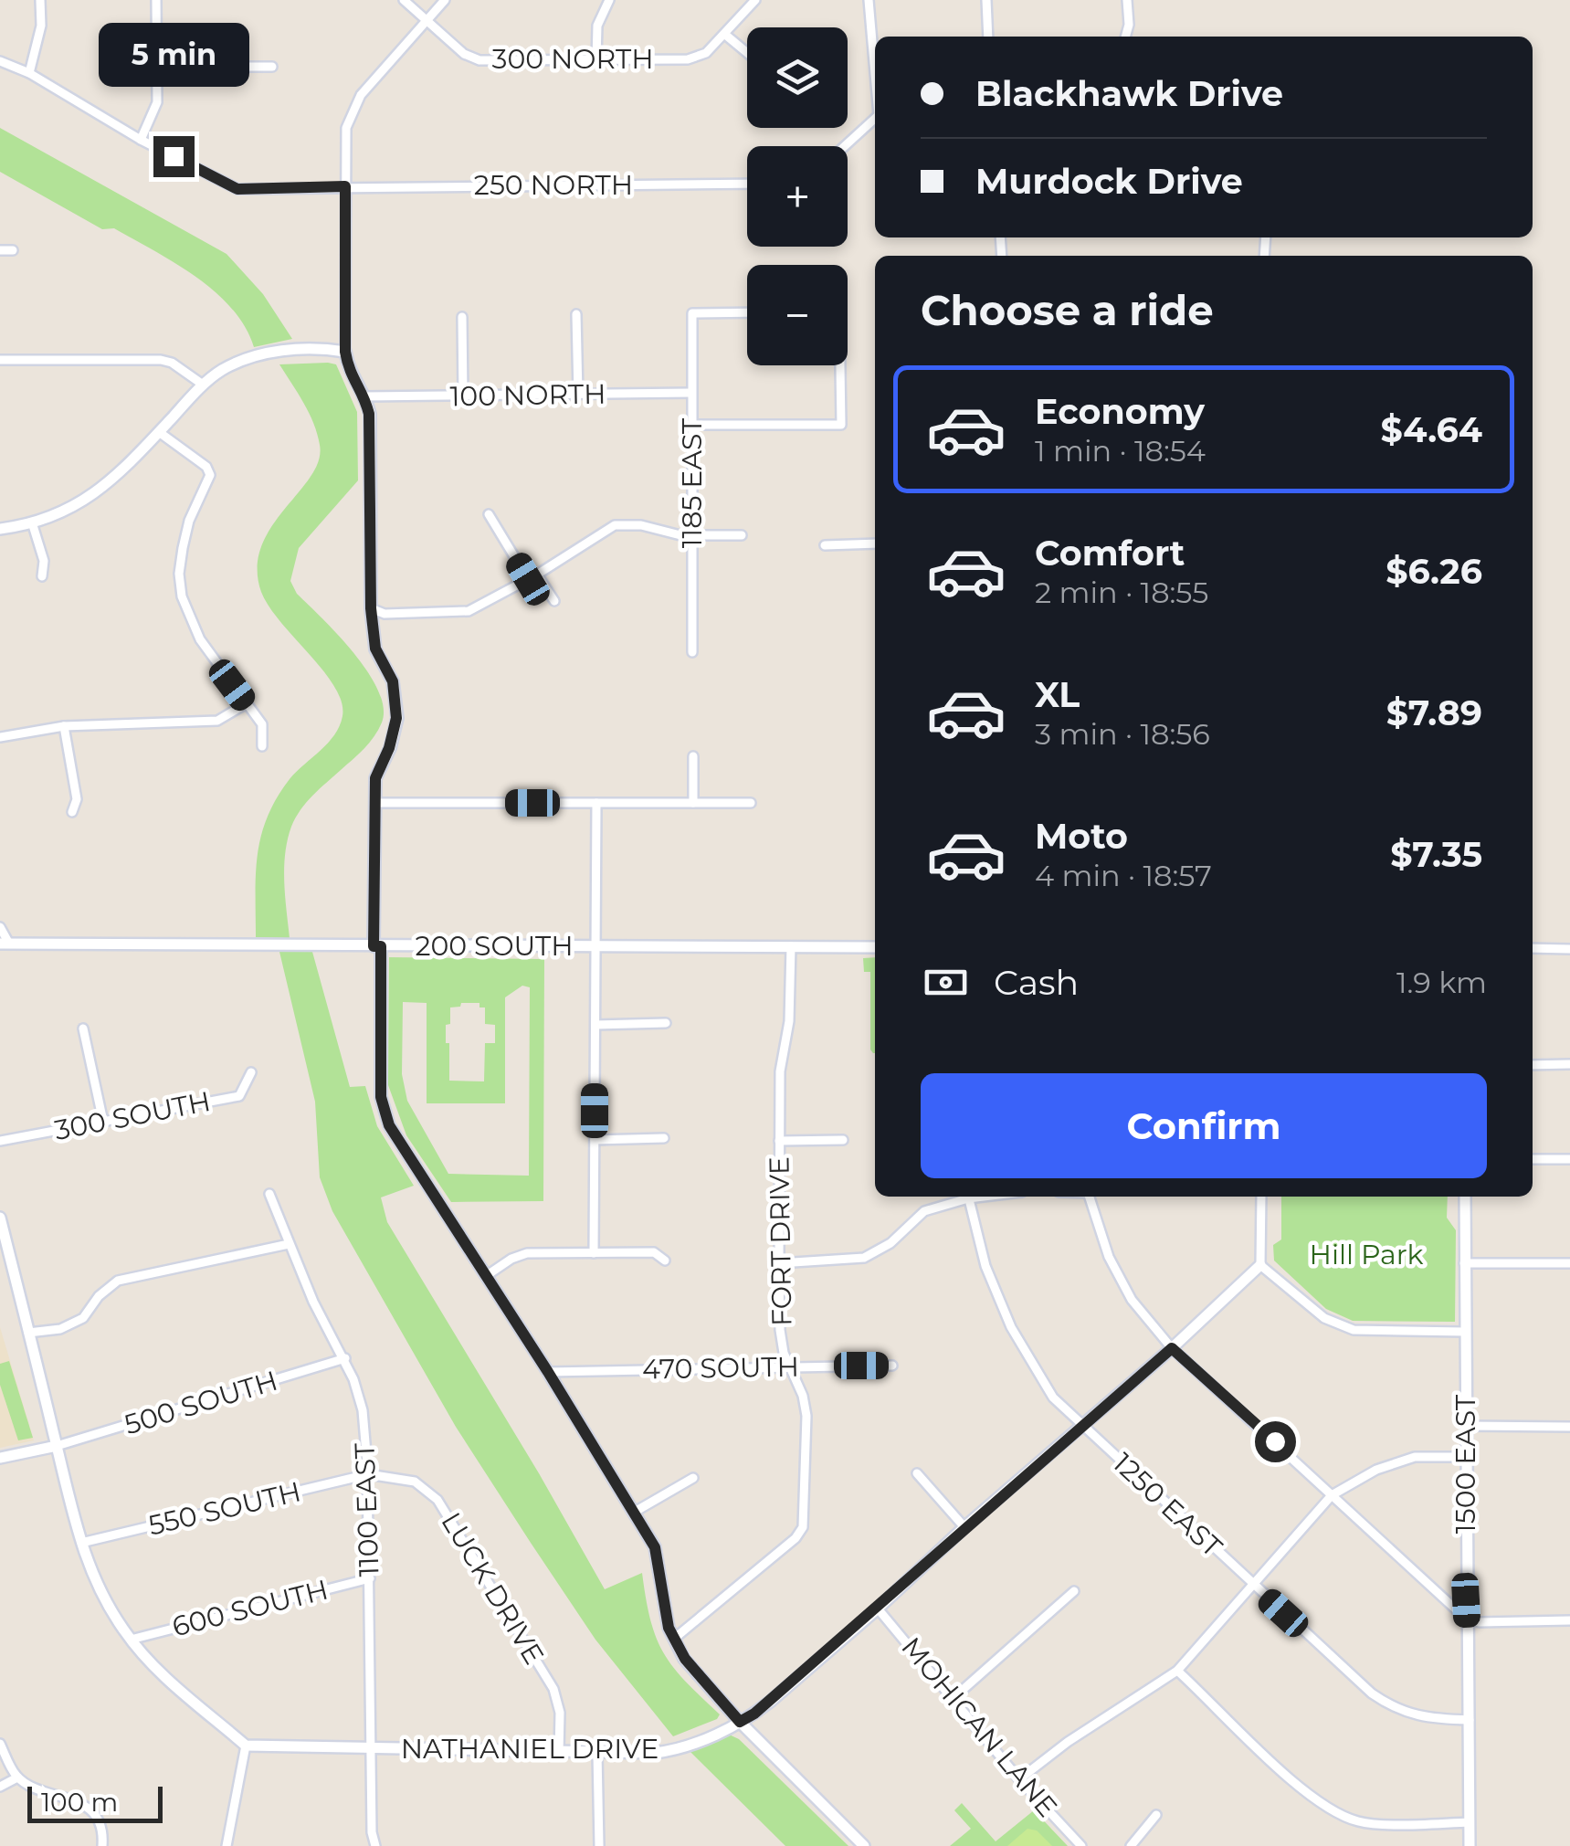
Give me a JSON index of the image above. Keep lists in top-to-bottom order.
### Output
{
  "streets": {
    "street": [
      "300 NORTH",
      "250 NORTH",
      "100 NORTH",
      "1185 EAST",
      "200 SOUTH",
      "300 SOUTH",
      "FORT DRIVE",
      "470 SOUTH",
      "500 SOUTH",
      "1500 EAST",
      "1250 EAST",
      "550 SOUTH",
      "1100 EAST",
      "LUCK DRIVE",
      "600 SOUTH",
      "MOHICAN LANE",
      "NATHANIEL DRIVE"
    ]
  },
  "crossings": [
    ["100 NORTH", "1185 EAST"],
    ["200 SOUTH", "FORT DRIVE"],
    ["FORT DRIVE", "470 SOUTH"],
    ["500 SOUTH", "1100 EAST"],
    ["1500 EAST", "1250 EAST"],
    ["1250 EAST", "NATHANIEL DRIVE"],
    ["550 SOUTH", "1100 EAST"],
    ["550 SOUTH", "LUCK DRIVE"],
    ["1100 EAST", "LUCK DRIVE"],
    ["1100 EAST", "600 SOUTH"],
    ["1100 EAST", "NATHANIEL DRIVE"],
    ["LUCK DRIVE", "NATHANIEL DRIVE"],
    ["MOHICAN LANE", "NATHANIEL DRIVE"]
  ],
  "parks": ["Hill Park"],
  "scale_bar": "100 m",
  "page": {
    "bubble": "5 min",
    "map_buttons": ["+", "−"],
    "banner": ["Blackhawk Drive", "Murdock Drive"],
    "heading": "Choose a ride",
    "list": [
      {
        "name": "Economy",
        "note": "1 min · 18:54",
        "value": "$4.64"
      },
      {
        "name": "Comfort",
        "note": "2 min · 18:55",
        "value": "$6.26"
      },
      {
        "name": "XL",
        "note": "3 min · 18:56",
        "value": "$7.89"
      },
      {
        "name": "Moto",
        "note": "4 min · 18:57",
        "value": "$7.35"
      }
    ],
    "pay": ["Cash", "1.9 km"],
    "buttons": "Confirm",
    "scale": "100 m"
  }
}
